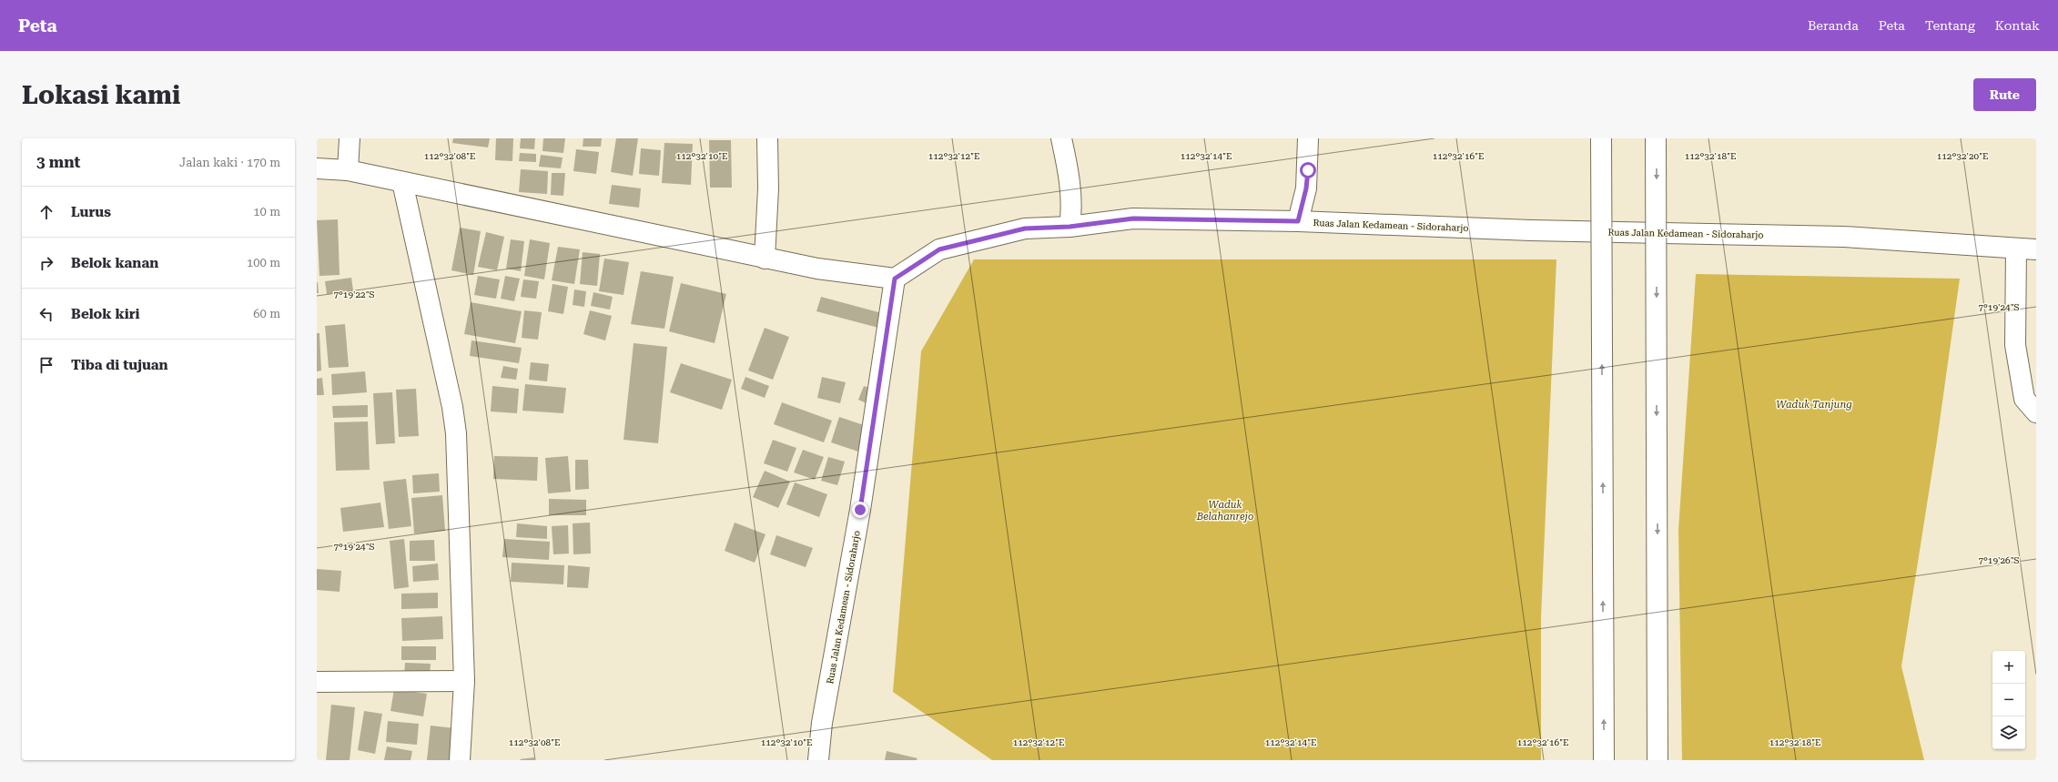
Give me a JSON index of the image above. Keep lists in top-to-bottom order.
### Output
{
  "streets": {
    "main road": ["Ruas Jalan Kedamean - Sidoraharjo"]
  },
  "water": ["Waduk Tanjung", "Waduk Belahanrejo"],
  "page": {
    "header": "Peta",
    "nav": [
      "Beranda",
      "Peta",
      "Tentang",
      "Kontak"
    ],
    "buttons": "Rute",
    "title": "Lokasi kami",
    "heading": ["3 mnt", "Jalan kaki · 170 m"],
    "list": [
      ["Lurus", "10 m"],
      ["Belok kanan", "100 m"],
      ["Belok kiri", "60 m"],
      "Tiba di tujuan"
    ],
    "map_buttons": ["+", "−"]
  },
  "coordinates": [
    "112°32'08\"E",
    "112°32'10\"E",
    "112°32'12\"E",
    "112°32'14\"E",
    "112°32'16\"E",
    "112°32'18\"E",
    "112°32'20\"E",
    "7°19'22\"S",
    "7°19'24\"S",
    "7°19'26\"S"
  ]
}
